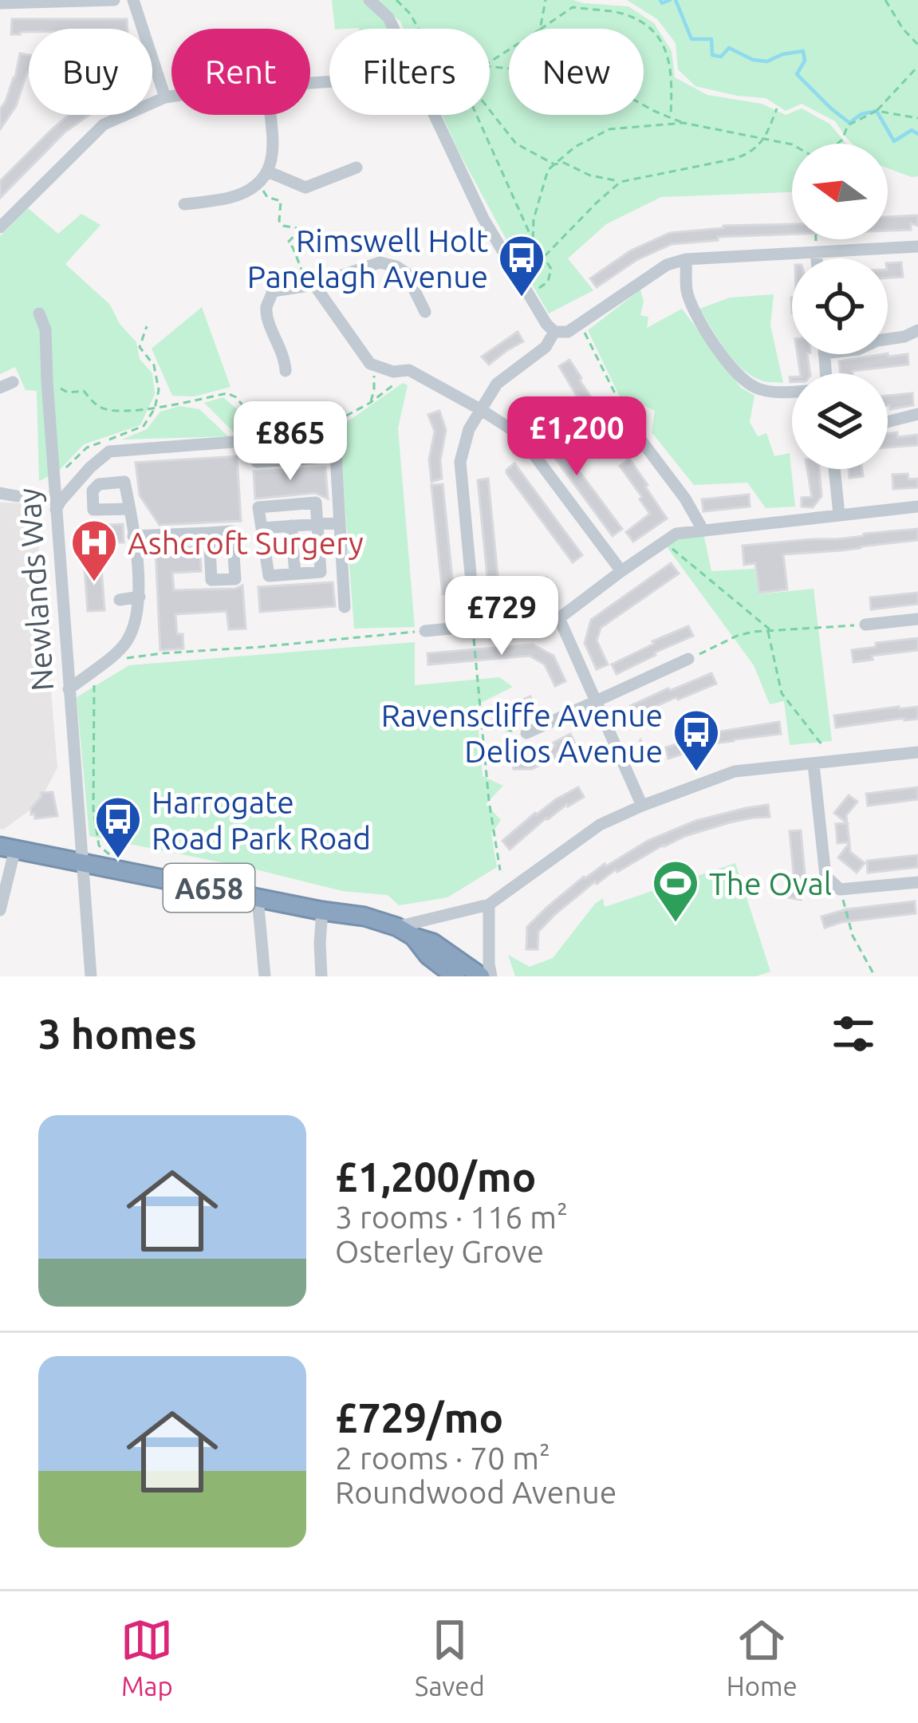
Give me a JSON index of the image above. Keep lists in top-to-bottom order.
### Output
{
  "streets": {
    "highway": ["A658"],
    "street": ["Newlands Way"]
  },
  "crossings": [
    ["Newlands Way", "A658"]
  ],
  "places": {
    "bus stop": ["Rimswell Holt Panelagh Avenue", "Ravenscliffe Avenue Delios Avenue", "Harrogate Road Park Road"],
    "hospital": ["Ashcroft Surgery"],
    "sports": ["The Oval"]
  },
  "north": "left",
  "page": {
    "chip": [
      "Buy",
      "Rent",
      "Filters",
      "New"
    ],
    "price": ["£1,200", "£865", "£729"],
    "heading": "3 homes",
    "list": [
      {
        "name": "£1,200/mo",
        "note": "3 rooms · 116 m² · Osterley Grove"
      },
      {
        "name": "£729/mo",
        "note": "2 rooms · 70 m² · Roundwood Avenue"
      }
    ],
    "tabs": ["Map", "Saved", "Home"]
  }
}
